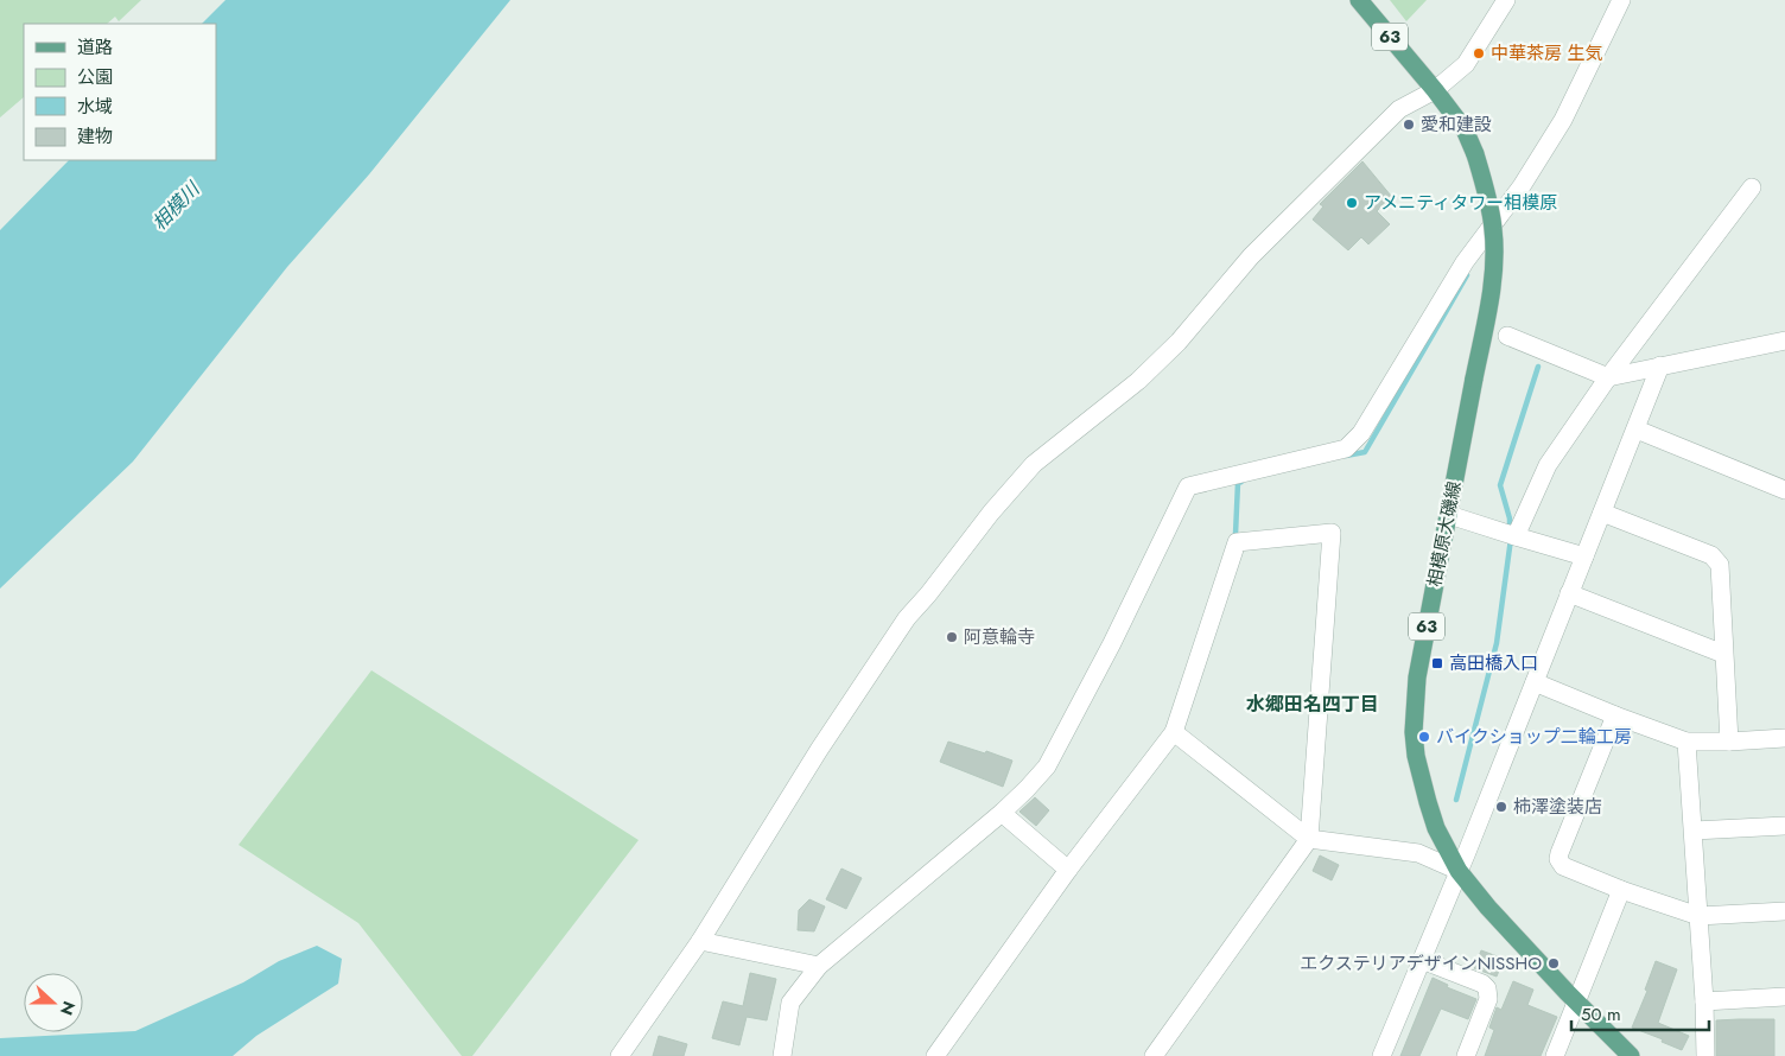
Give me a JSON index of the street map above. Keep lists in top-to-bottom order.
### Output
{
  "streets": {
    "main road": ["63", "相模原大磯線"]
  },
  "crossings": [
    ["63", "相模原大磯線"]
  ],
  "districts": ["水郷田名四丁目"],
  "water": ["相模川"],
  "places": {
    "other": [
      "中華茶房 生気",
      "愛和建設",
      "アメニティタワー相模原",
      "阿意輪寺",
      "バイクショップ二輪工房",
      "柿澤塗装店",
      "エクステリアデザインNISSHO"
    ],
    "transit": ["高田橋入口"]
  },
  "legend": [
    "道路",
    "公園",
    "水域",
    "建物"
  ],
  "scale_bar": "50 m",
  "north": "right"
}
